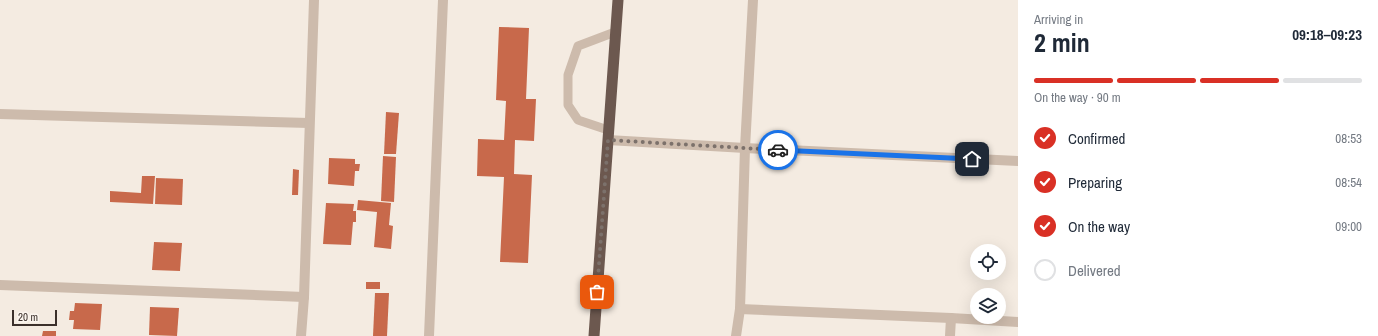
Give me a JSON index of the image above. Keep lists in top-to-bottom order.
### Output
{
  "scale_bar": "20 m",
  "page": {
    "heading": ["2 min", "Arriving in", "09:18–09:23"],
    "bar": "On the way · 90 m",
    "list": [
      ["Confirmed", "08:53"],
      ["Preparing", "08:54"],
      ["On the way", "09:00"],
      "Delivered"
    ],
    "scale": "20 m"
  }
}
